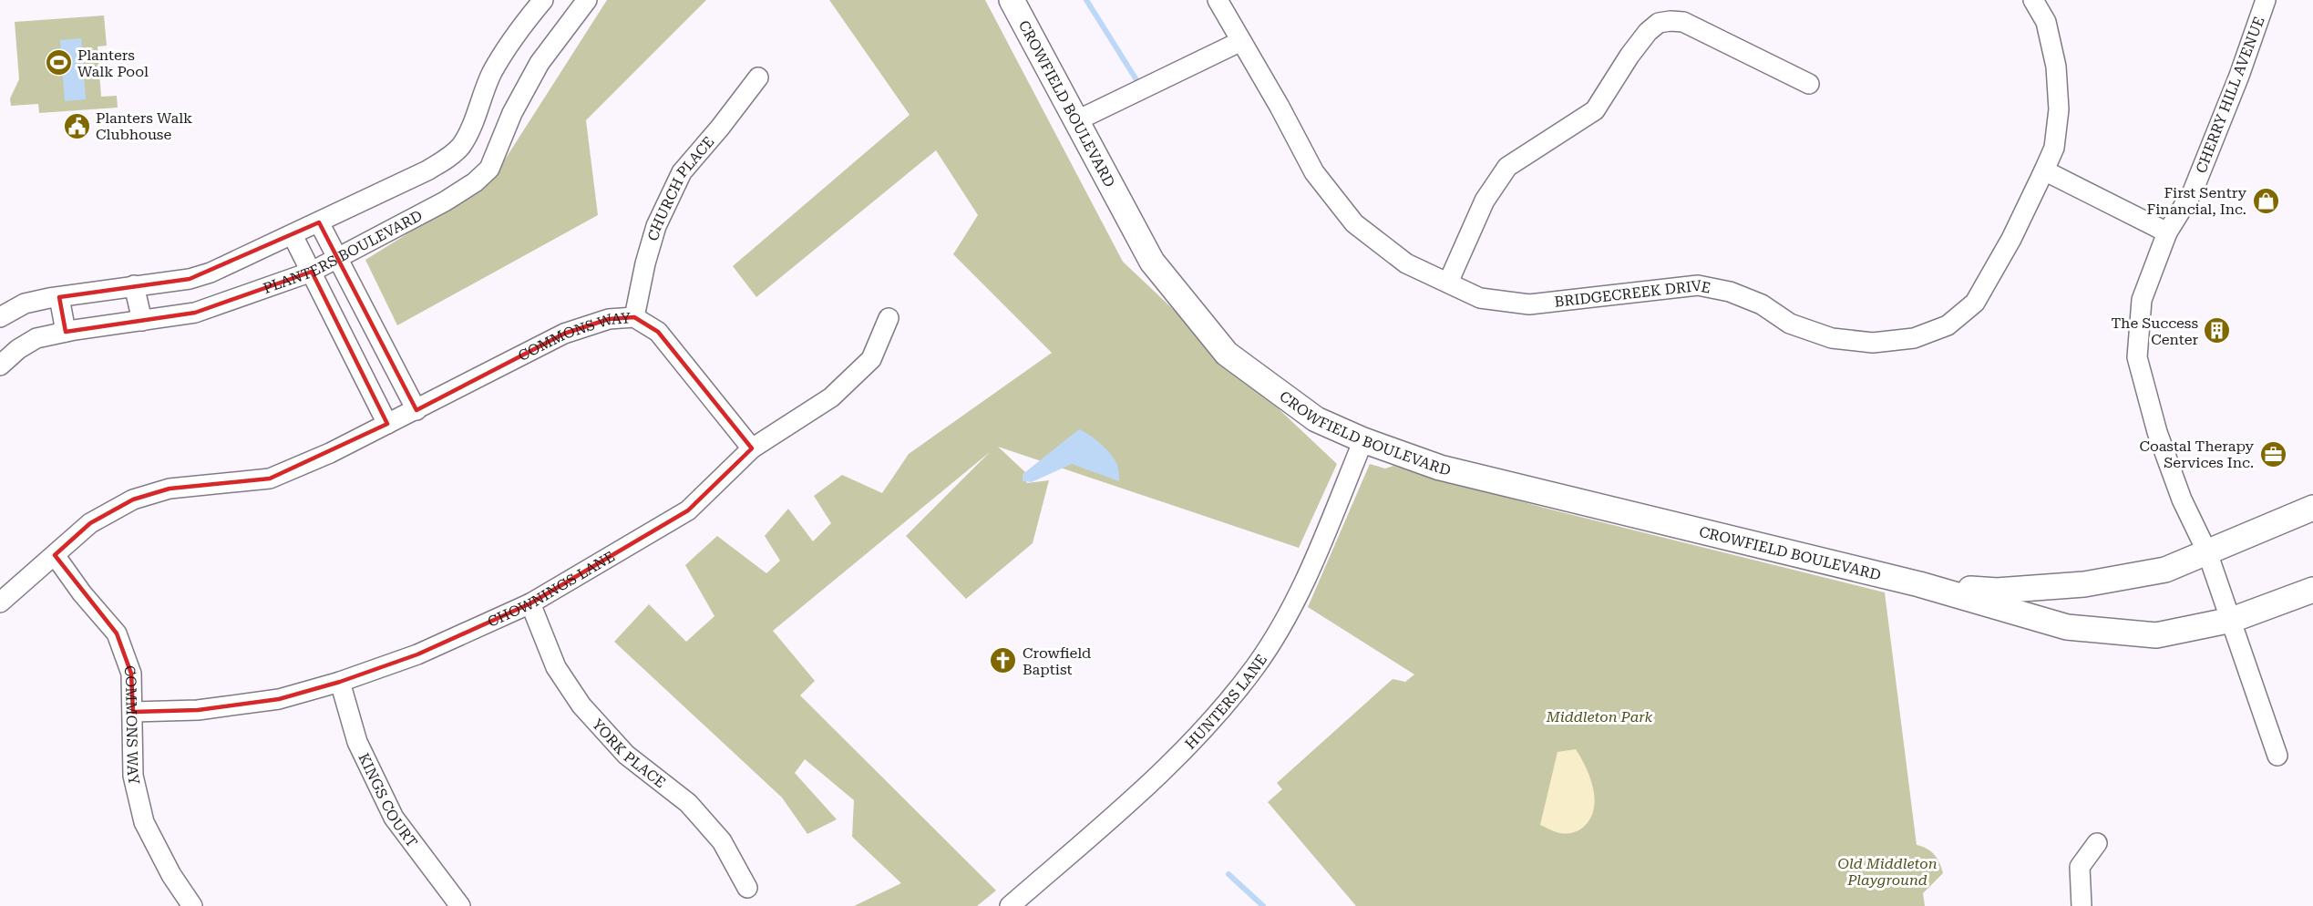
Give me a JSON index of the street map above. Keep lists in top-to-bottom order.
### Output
{
  "streets": {
    "main road": ["CROWFIELD BOULEVARD"],
    "street": [
      "CHERRY HILL AVENUE",
      "CHURCH PLACE",
      "PLANTERS BOULEVARD",
      "BRIDGECREEK DRIVE",
      "COMMONS WAY",
      "CHOWNINGS LANE",
      "HUNTERS LANE",
      "YORK PLACE",
      "KINGS COURT"
    ]
  },
  "crossings": [
    ["CHERRY HILL AVENUE", "CROWFIELD BOULEVARD"],
    ["CROWFIELD BOULEVARD", "HUNTERS LANE"],
    ["CHURCH PLACE", "COMMONS WAY"],
    ["COMMONS WAY", "CHOWNINGS LANE"],
    ["CHOWNINGS LANE", "YORK PLACE"],
    ["CHOWNINGS LANE", "KINGS COURT"]
  ],
  "parks": ["Middleton Park", "Old Middleton Playground"],
  "places": {
    "sports": ["Planters Walk Pool"],
    "public building": ["Planters Walk Clubhouse"],
    "shop": ["First Sentry Financial, Inc."],
    "building": ["The Success Center"],
    "office": ["Coastal Therapy Services Inc."],
    "church": ["Crowfield Baptist"]
  }
}
